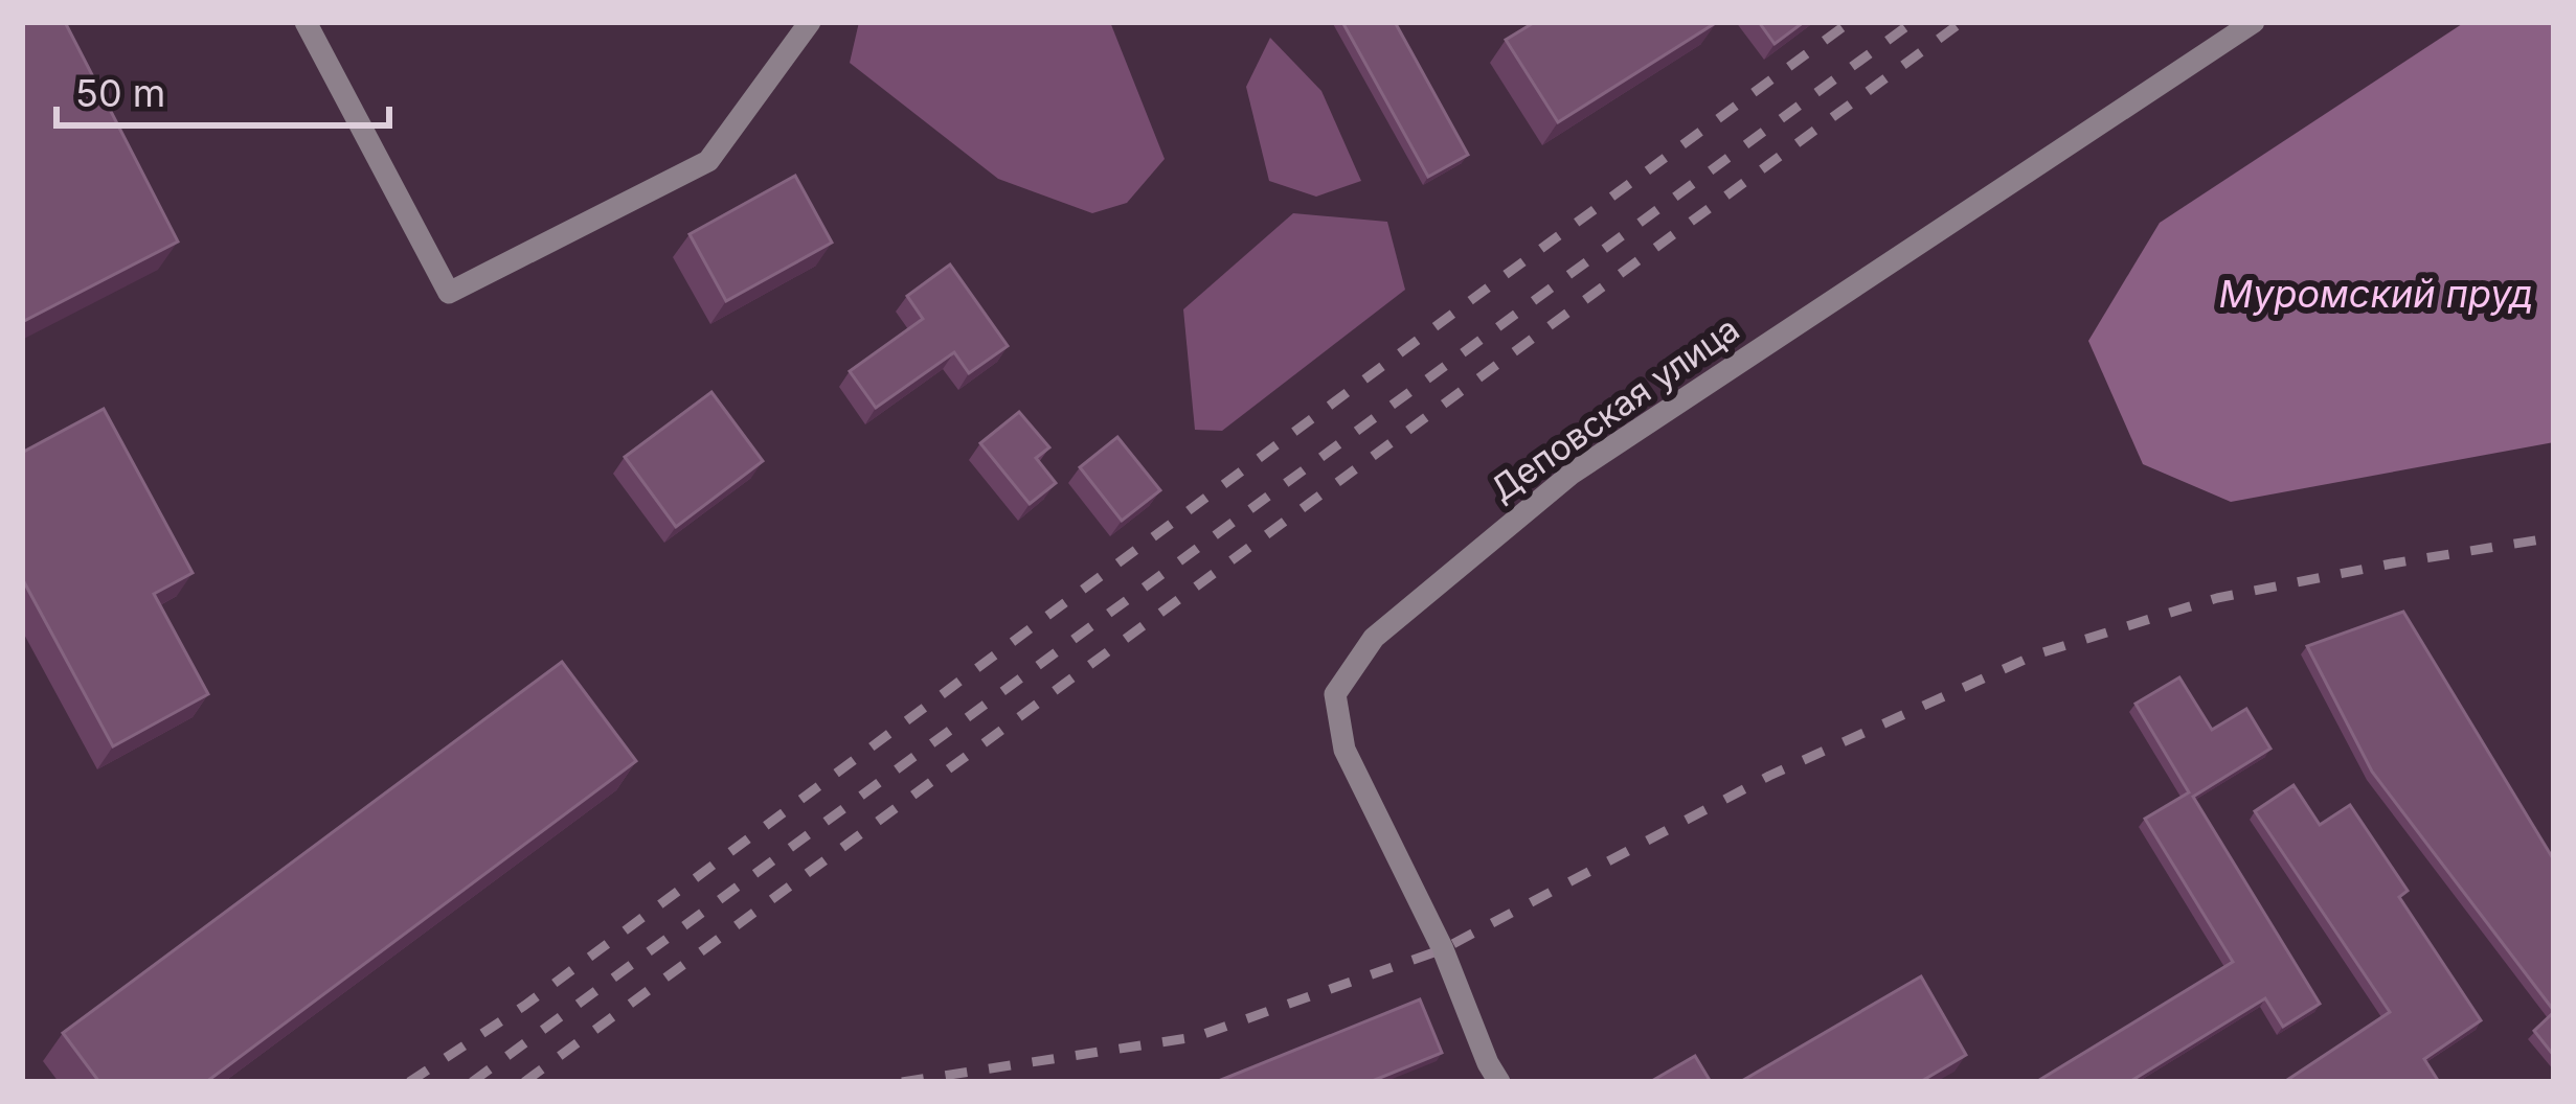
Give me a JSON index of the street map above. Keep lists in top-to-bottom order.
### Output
{
  "streets": {
    "street": ["Деповская улица"]
  },
  "water": ["Муромский пруд"],
  "scale_bar": "50 m"
}
